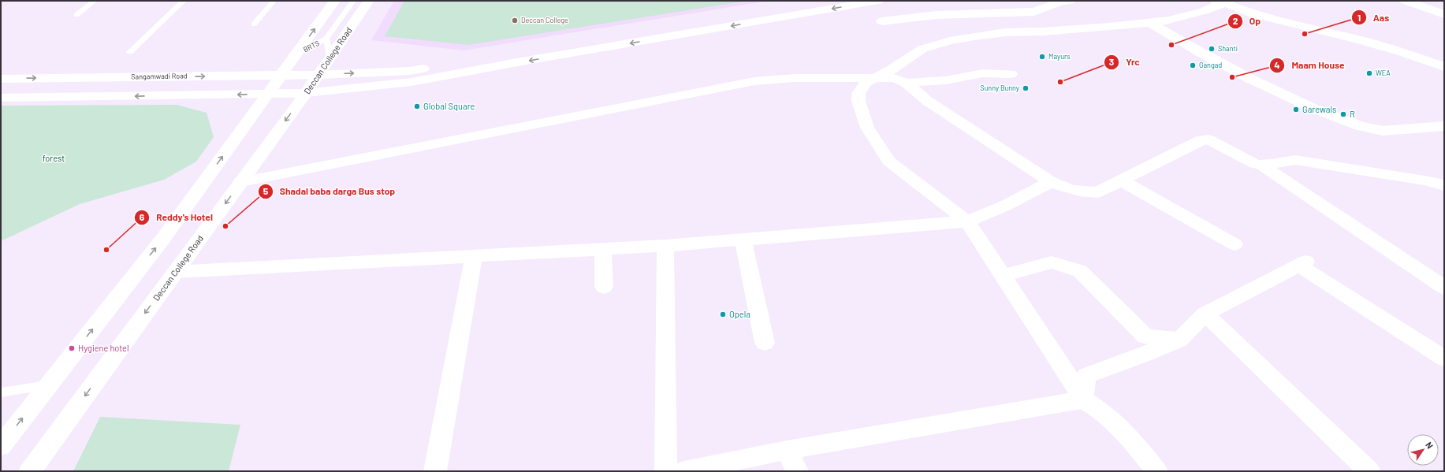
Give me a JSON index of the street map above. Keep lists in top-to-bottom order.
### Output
{
  "streets": {
    "street": ["Deccan College Road", "Sangamwadi Road"],
    "lane": ["BRTS"]
  },
  "crossings": [
    ["BRTS", "Deccan College Road"],
    ["Deccan College Road", "Sangamwadi Road"]
  ],
  "parks": ["forest"],
  "places": [
    "Deccan College",
    "Aas",
    "Op",
    "Shanti",
    "Mayurs",
    "Gangad",
    "WEA",
    "Maam House",
    "Yrc",
    "Sunny Bunny",
    "Global Square",
    "Garewals",
    "R",
    "Shadal baba darga Bus stop",
    "Reddy's Hotel",
    "Opela",
    "Hygiene hotel"
  ],
  "north": "top right"
}
